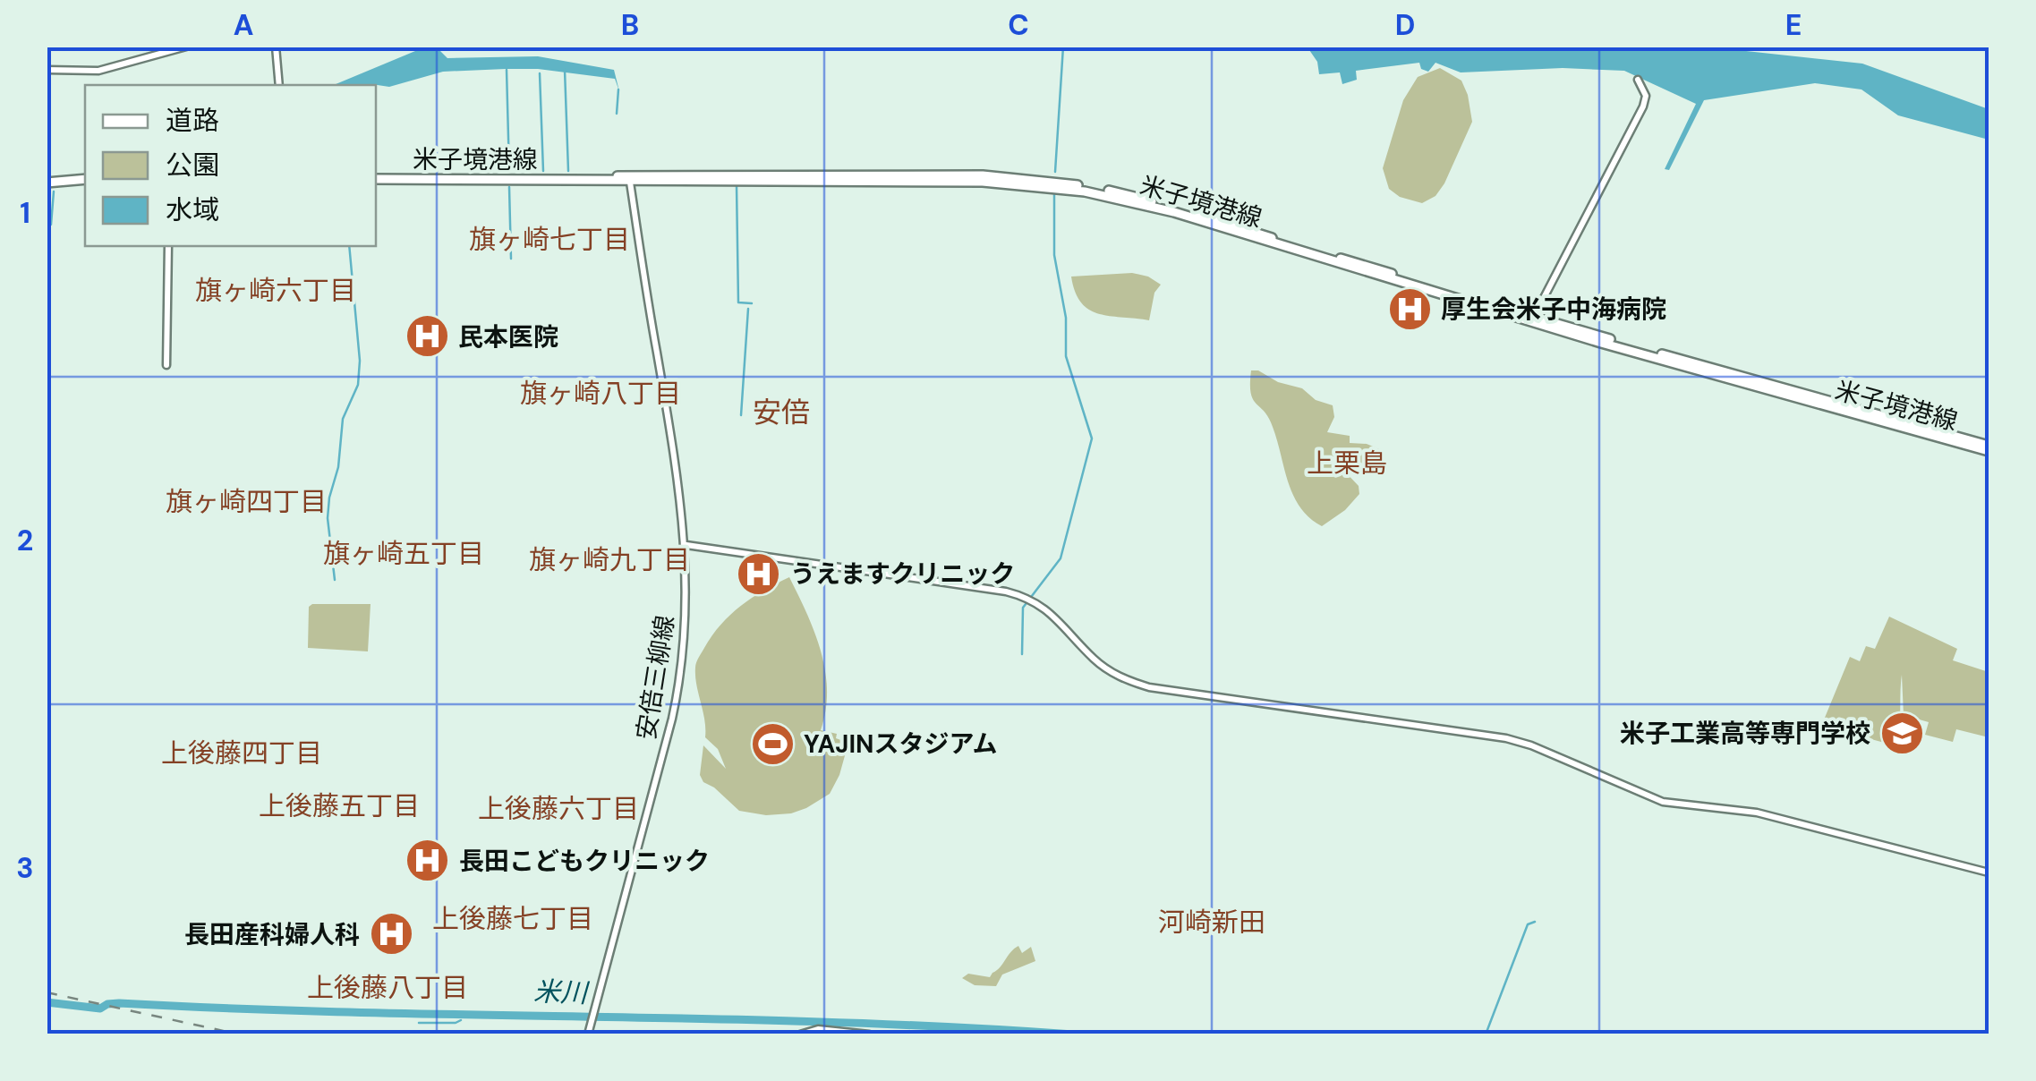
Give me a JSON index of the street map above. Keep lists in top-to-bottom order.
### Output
{
  "streets": {
    "main road": ["米子境港線"],
    "street": ["安倍三柳線"]
  },
  "crossings": [
    ["米子境港線", "安倍三柳線"]
  ],
  "districts": [
    "旗ヶ崎七丁目",
    "旗ヶ崎六丁目",
    "旗ヶ崎八丁目",
    "安倍",
    "上栗島",
    "旗ヶ崎四丁目",
    "旗ヶ崎五丁目",
    "旗ヶ崎九丁目",
    "上後藤四丁目",
    "上後藤五丁目",
    "上後藤六丁目",
    "上後藤七丁目",
    "河崎新田",
    "上後藤八丁目"
  ],
  "water": ["米川"],
  "places": {
    "hospital": [
      "厚生会米子中海病院",
      "民本医院",
      "うえますクリニック",
      "長田こどもクリニック",
      "長田産科婦人科"
    ],
    "school or university": ["米子工業高等専門学校"],
    "sports": ["YAJINスタジアム"]
  },
  "legend": ["道路", "公園", "水域"],
  "grid": {
    "columns": [
      "A",
      "B",
      "C",
      "D",
      "E"
    ],
    "rows": ["1", "2", "3"]
  }
}
